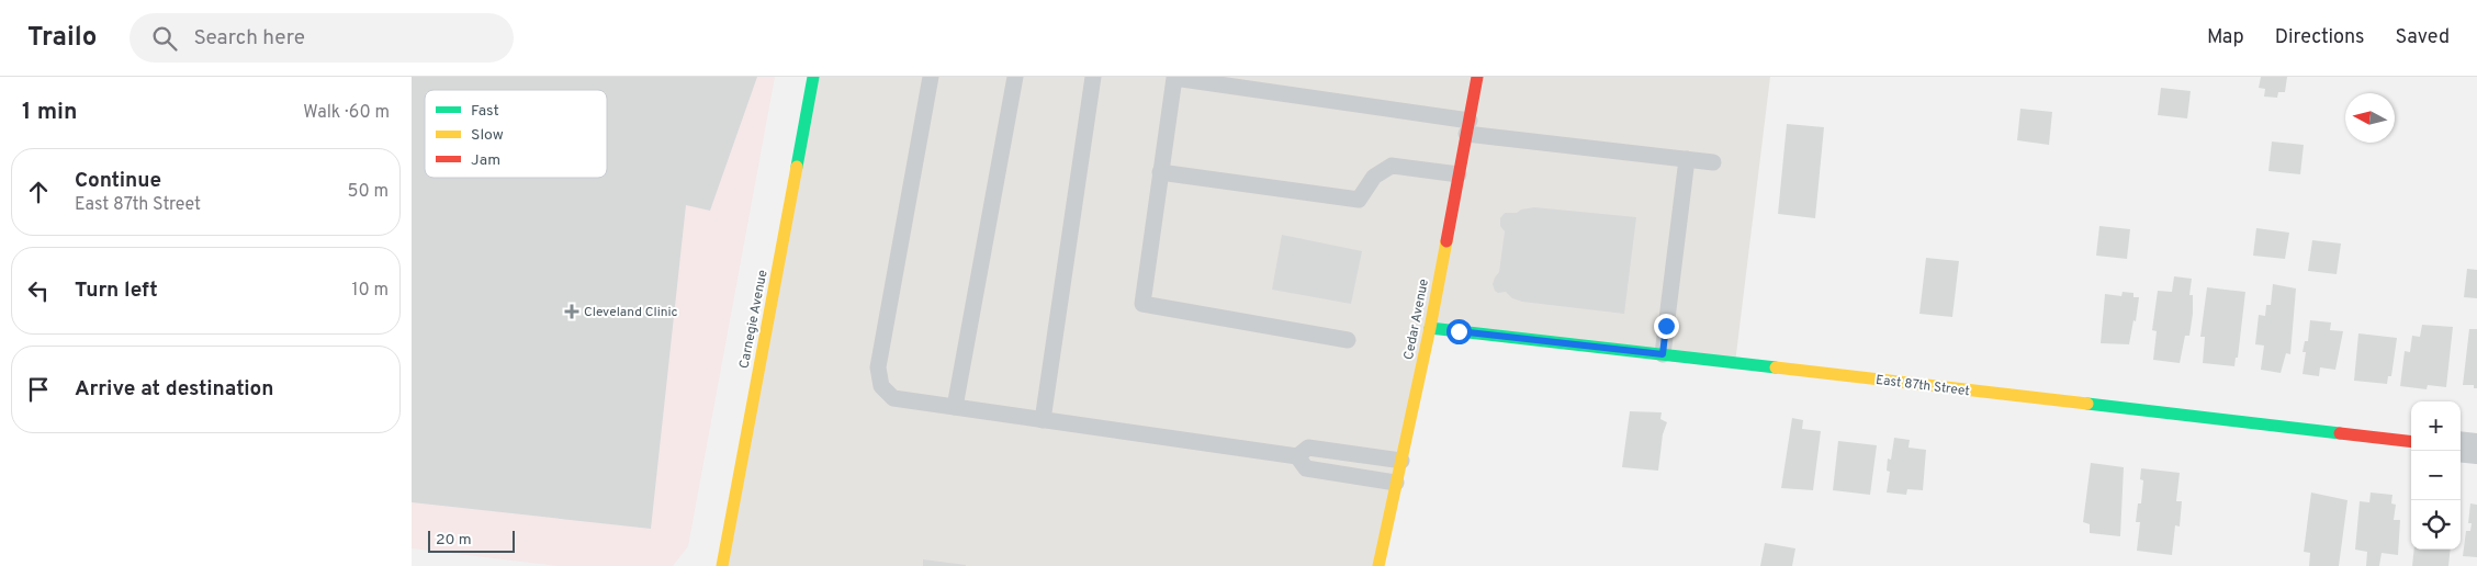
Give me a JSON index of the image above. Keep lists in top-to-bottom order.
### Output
{
  "streets": {
    "street": ["Carnegie Avenue", "Cedar Avenue", "East 87th Street"]
  },
  "crossings": [
    ["Cedar Avenue", "East 87th Street"]
  ],
  "places": {
    "health": ["Cleveland Clinic"]
  },
  "legend": ["Fast", "Slow", "Jam"],
  "scale_bar": "20 m",
  "north": "left",
  "page": {
    "header": "Trailo",
    "search": "Search here",
    "nav": ["Map", "Directions", "Saved"],
    "heading": ["1 min", "Walk · 60 m"],
    "list": [
      ["Continue", "East 87th Street", "50 m"],
      ["Turn left", "10 m"],
      "Arrive at destination"
    ],
    "map_buttons": ["+", "−"],
    "scale": "20 m"
  }
}
